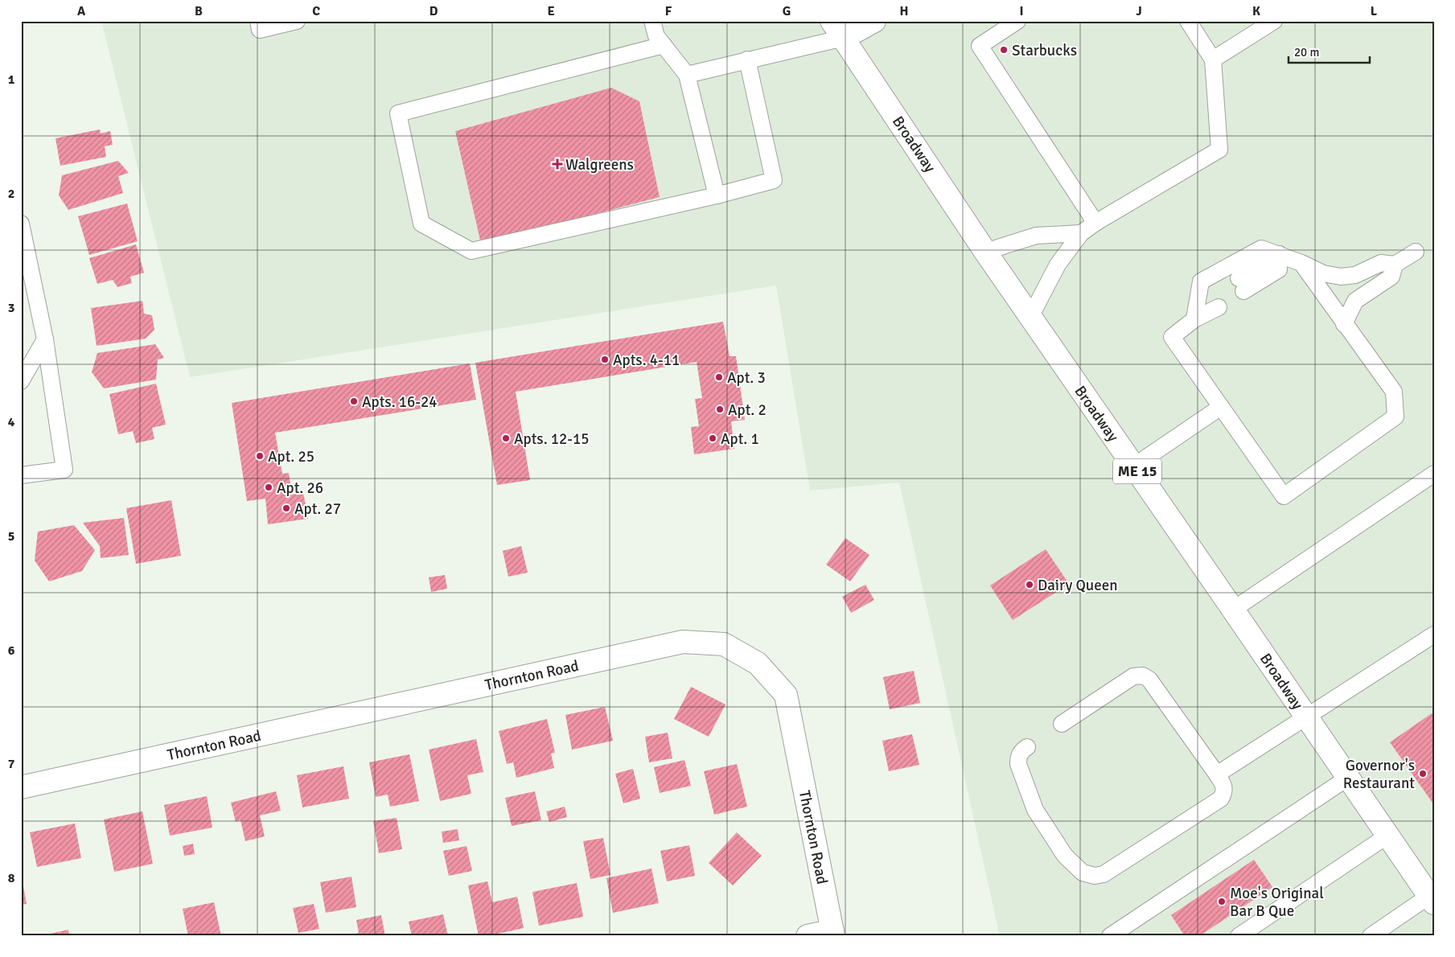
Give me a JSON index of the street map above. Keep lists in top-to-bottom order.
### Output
{
  "streets": {
    "street": ["Broadway", "ME 15", "Thornton Road"]
  },
  "places": {
    "other": [
      "Starbucks",
      "Apts. 4-11",
      "Apt. 3",
      "Apts. 16-24",
      "Apt. 2",
      "Apts. 12-15",
      "Apt. 1",
      "Apt. 25",
      "Apt. 26",
      "Apt. 27",
      "Dairy Queen",
      "Governor's Restaurant",
      "Moe's Original Bar B Que"
    ],
    "health": ["Walgreens"]
  },
  "scale_bar": "20 m",
  "grid": {
    "columns": [
      "A",
      "B",
      "C",
      "D",
      "E",
      "F",
      "G",
      "H",
      "I",
      "J",
      "K",
      "L"
    ],
    "rows": [
      "1",
      "2",
      "3",
      "4",
      "5",
      "6",
      "7",
      "8"
    ]
  }
}
